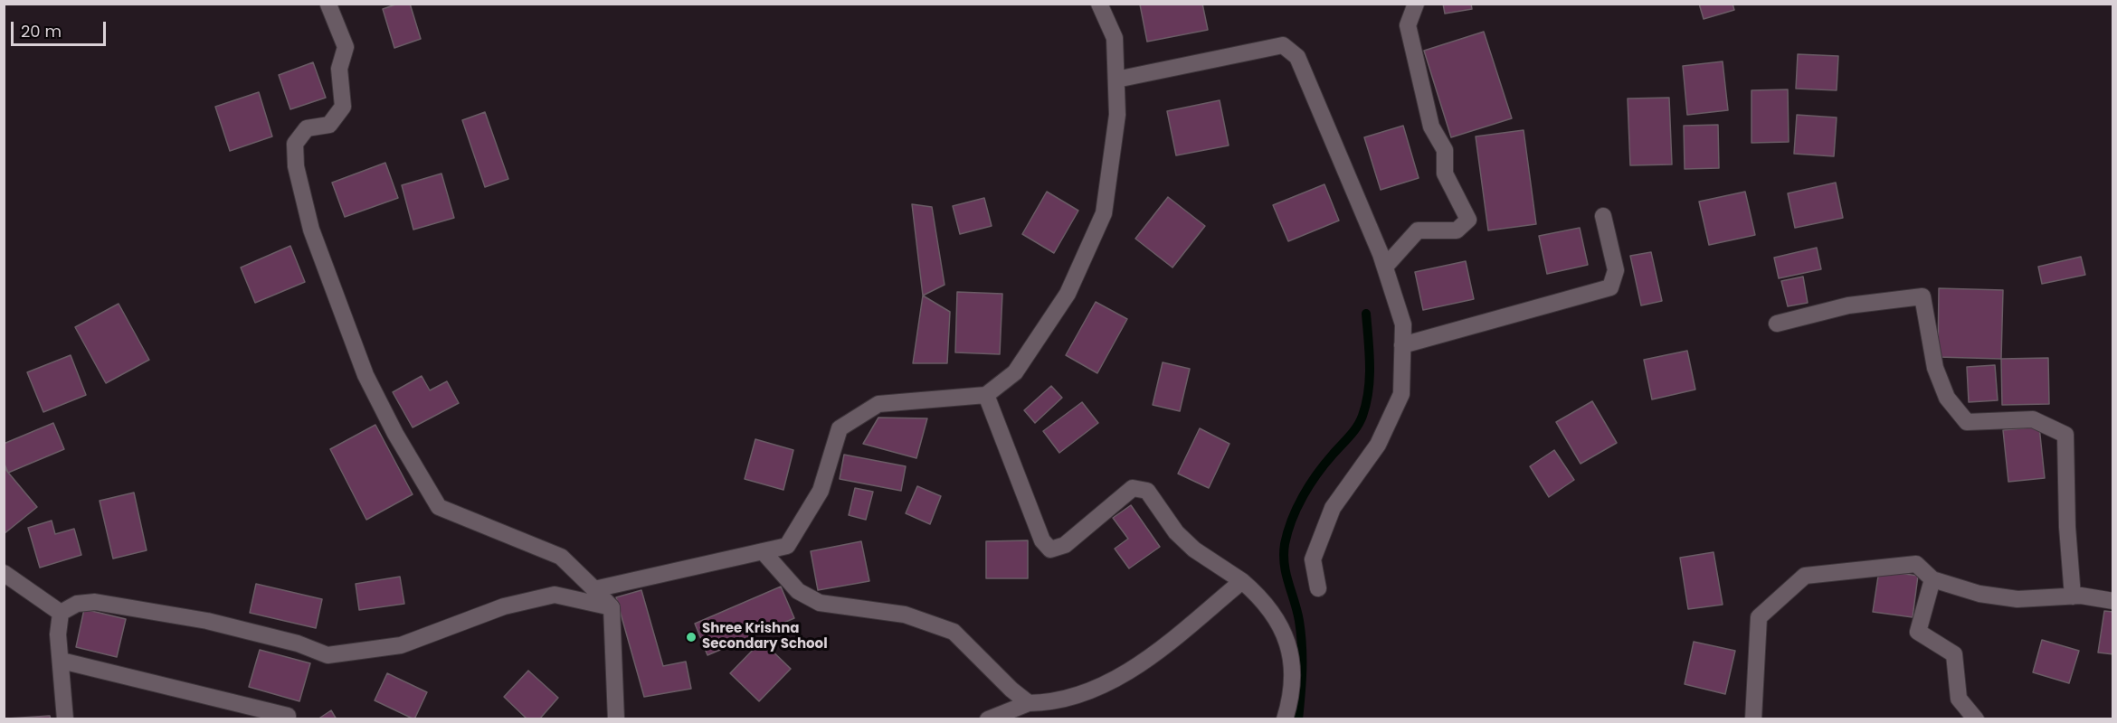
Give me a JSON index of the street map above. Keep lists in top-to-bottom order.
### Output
{
  "places": ["Shree Krishna Secondary School"],
  "scale_bar": "20 m"
}
